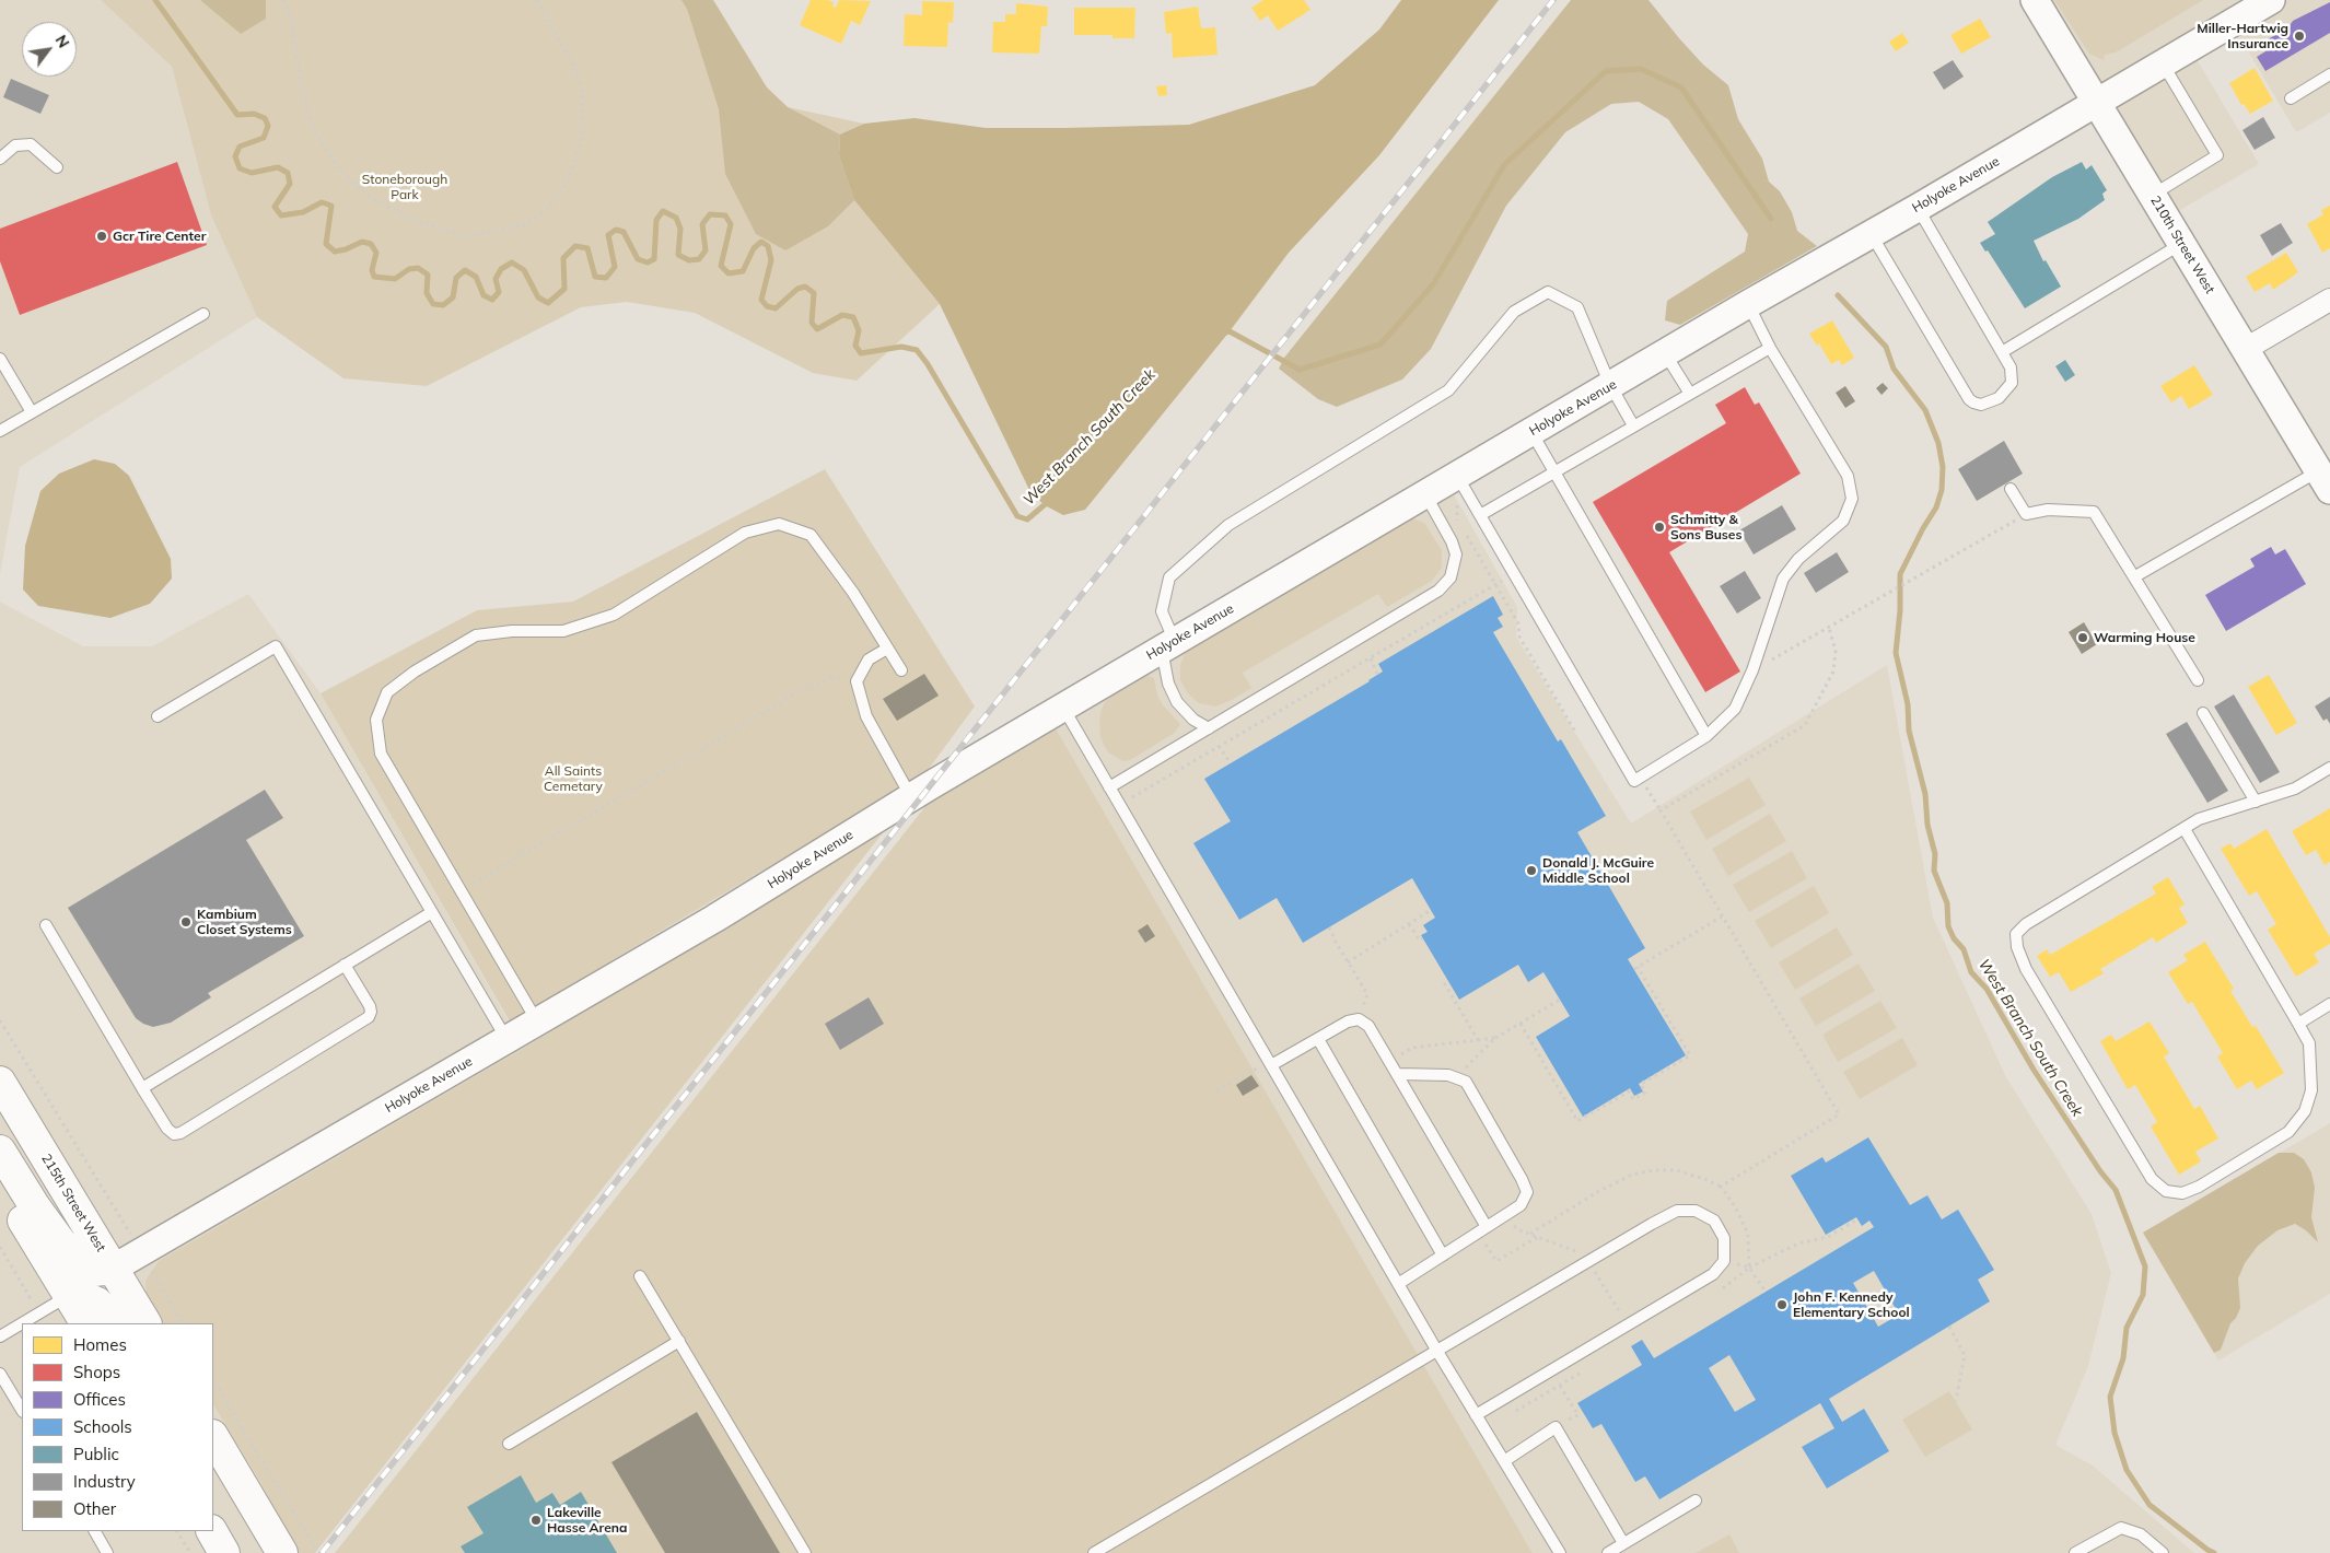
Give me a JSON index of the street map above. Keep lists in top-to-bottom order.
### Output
{
  "streets": {
    "main road": ["215th Street West"],
    "street": ["Holyoke Avenue", "210th Street West"]
  },
  "crossings": [
    ["Holyoke Avenue", "210th Street West"],
    ["Holyoke Avenue", "215th Street West"]
  ],
  "water": ["West Branch South Creek"],
  "parks": ["Stoneborough Park", "All Saints Cemetary"],
  "places": [
    "Miller-Hartwig Insurance",
    "Gcr Tire Center",
    "Schmitty & Sons Buses",
    "Warming House",
    "Donald J. McGuire Middle School",
    "Kambium Closet Systems",
    "John F. Kennedy Elementary School",
    "Lakeville Hasse Arena"
  ],
  "legend": [
    "Homes",
    "Shops",
    "Offices",
    "Schools",
    "Public",
    "Industry",
    "Other"
  ],
  "north": "top right"
}
